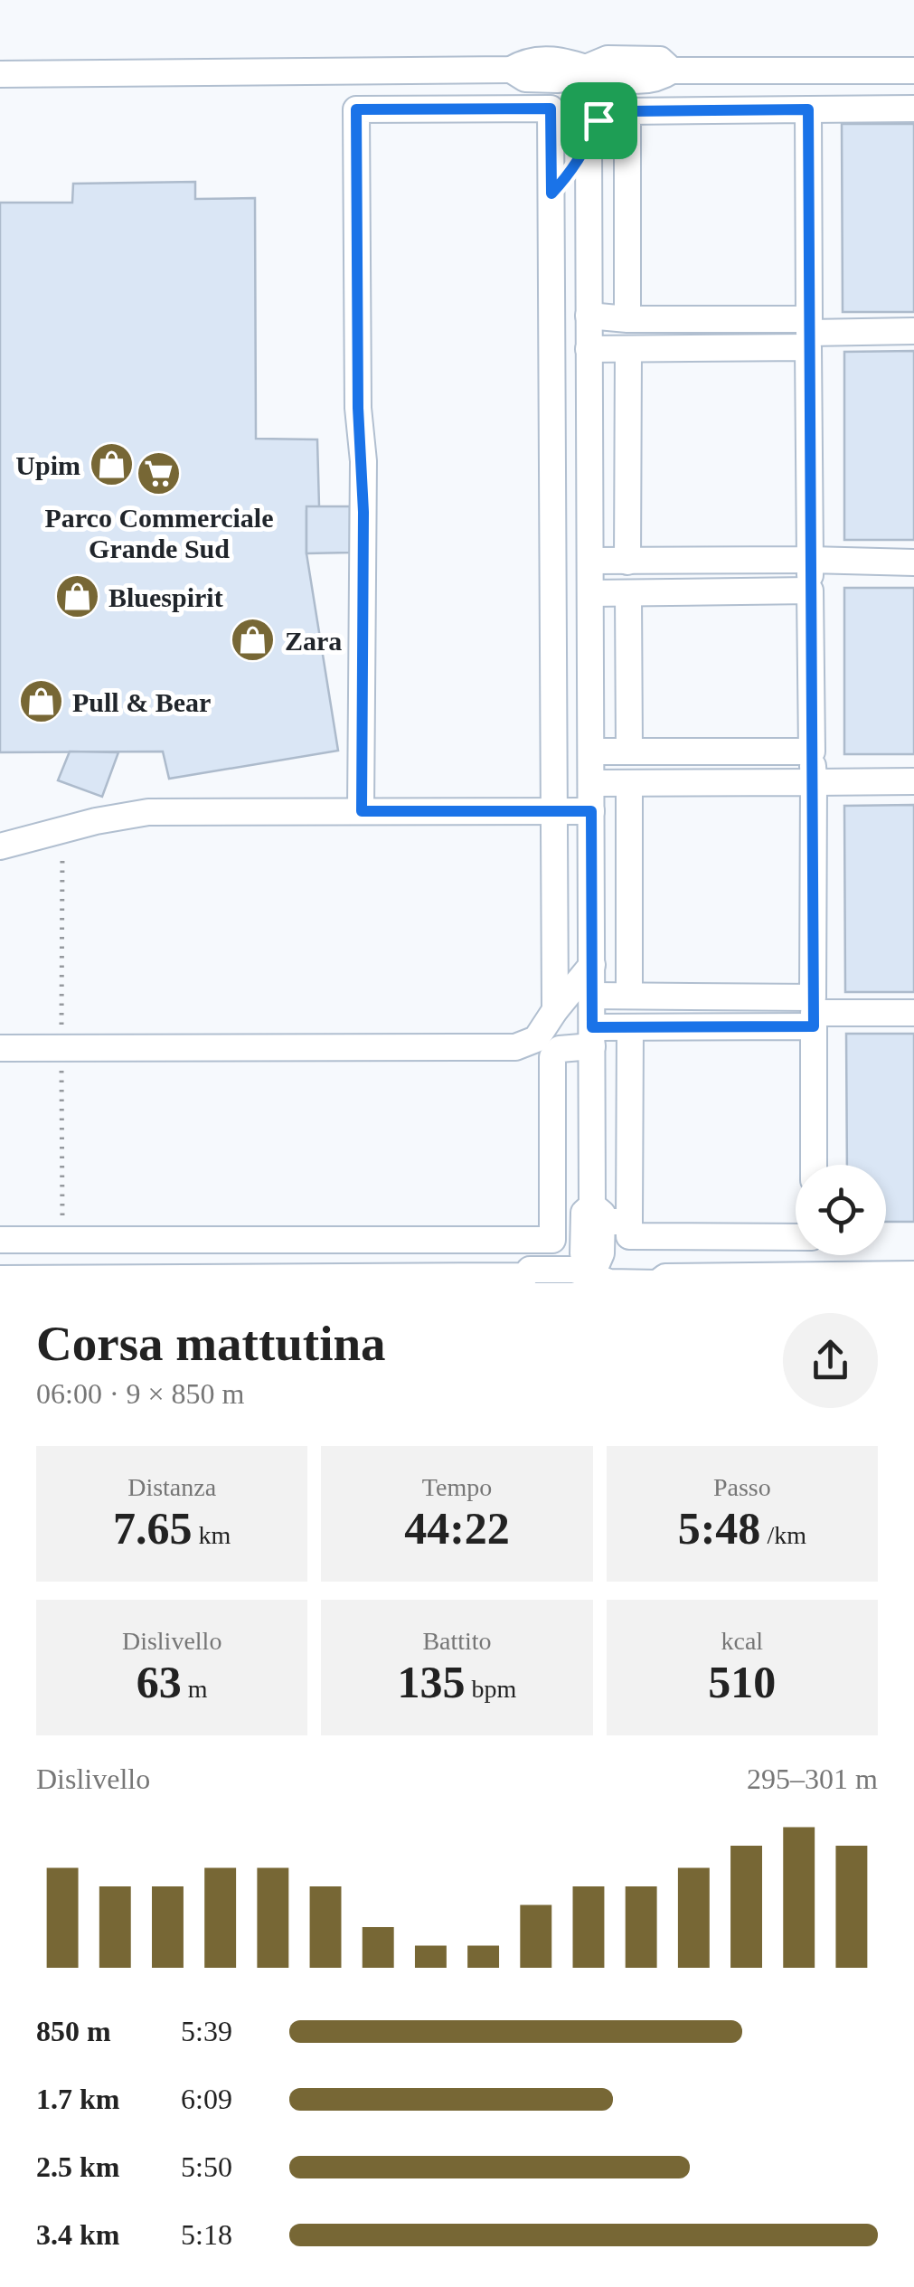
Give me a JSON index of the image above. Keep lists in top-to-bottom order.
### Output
{
  "places": {
    "shop": [
      "Upim",
      "Bluespirit",
      "Zara",
      "Pull & Bear"
    ],
    "supermarket": ["Parco Commerciale Grande Sud"]
  },
  "page": {
    "heading": ["Corsa mattutina", "06:00 · 9 × 850 m"],
    "stats": [
      ["Distanza", "7.65 km"],
      ["Tempo", "44:22"],
      ["Passo", "5:48 /km"],
      ["Dislivello", "63 m"],
      ["Battito", "135 bpm"],
      ["kcal", "510"]
    ],
    "chart": ["Dislivello", "295–301 m"],
    "list": [
      {
        "name": "850 m",
        "note": "5:39"
      },
      {
        "name": "1.7 km",
        "note": "6:09"
      },
      {
        "name": "2.5 km",
        "note": "5:50"
      },
      {
        "name": "3.4 km",
        "note": "5:18"
      }
    ]
  }
}
